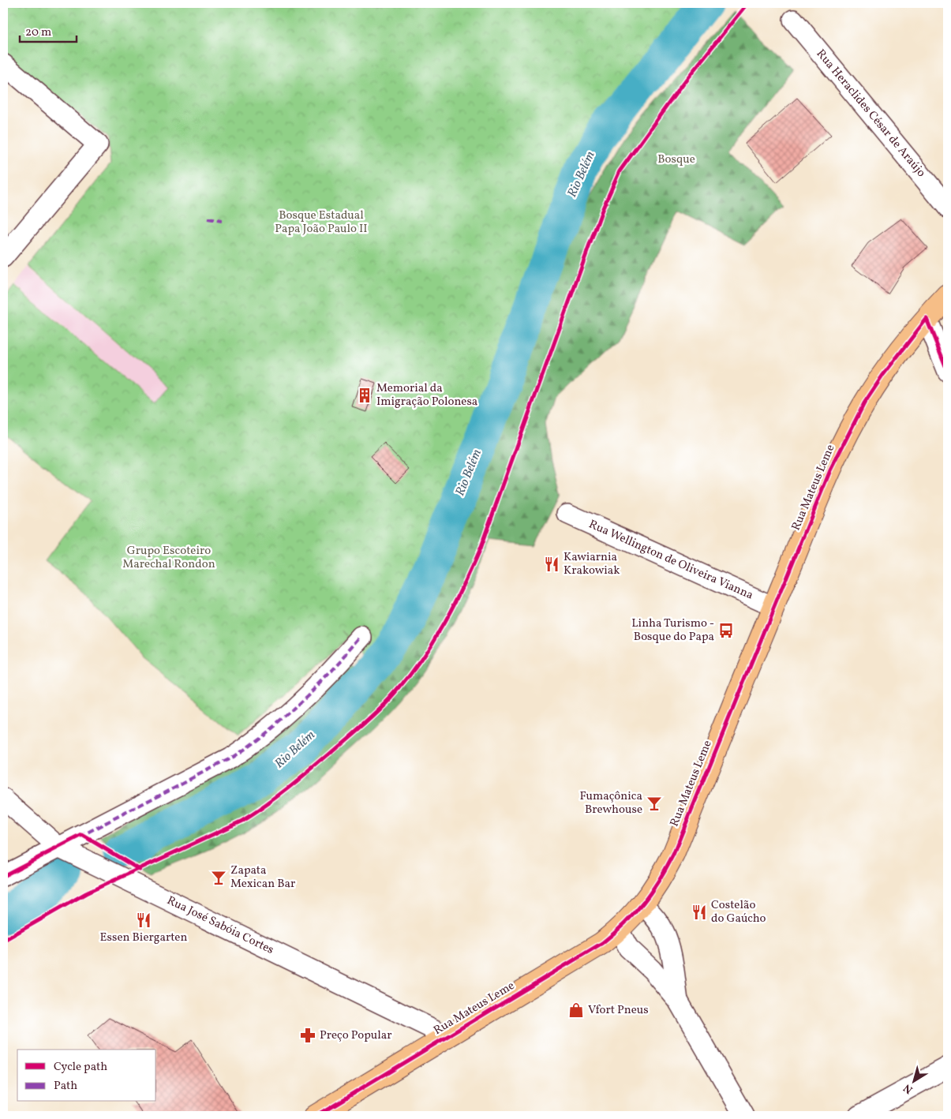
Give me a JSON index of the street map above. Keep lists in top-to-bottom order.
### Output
{
  "streets": {
    "main road": ["Rua Mateus Leme"],
    "street": ["Rua Heraclides César de Araújo", "Rua Wellington de Oliveira Vianna", "Rua José Sabóia Cortes"]
  },
  "crossings": [
    ["Rua Mateus Leme", "Rua Wellington de Oliveira Vianna"],
    ["Rua Mateus Leme", "Rua José Sabóia Cortes"]
  ],
  "water": ["Rio Belém"],
  "parks": ["Bosque", "Bosque Estadual Papa João Paulo II", "Grupo Escoteiro Marechal Rondon"],
  "places": {
    "building": ["Memorial da Imigração Polonesa"],
    "restaurant": ["Kawiarnia Krakowiak", "Costelão do Gaúcho", "Essen Biergarten"],
    "bus stop": ["Linha Turismo - Bosque do Papa"],
    "bar": ["Fumaçônica Brewhouse", "Zapata Mexican Bar"],
    "shop": ["Vfort Pneus"],
    "pharmacy": ["Preço Popular"]
  },
  "legend": ["Cycle path", "Path"],
  "scale_bar": "20 m",
  "north": "bottom left"
}
